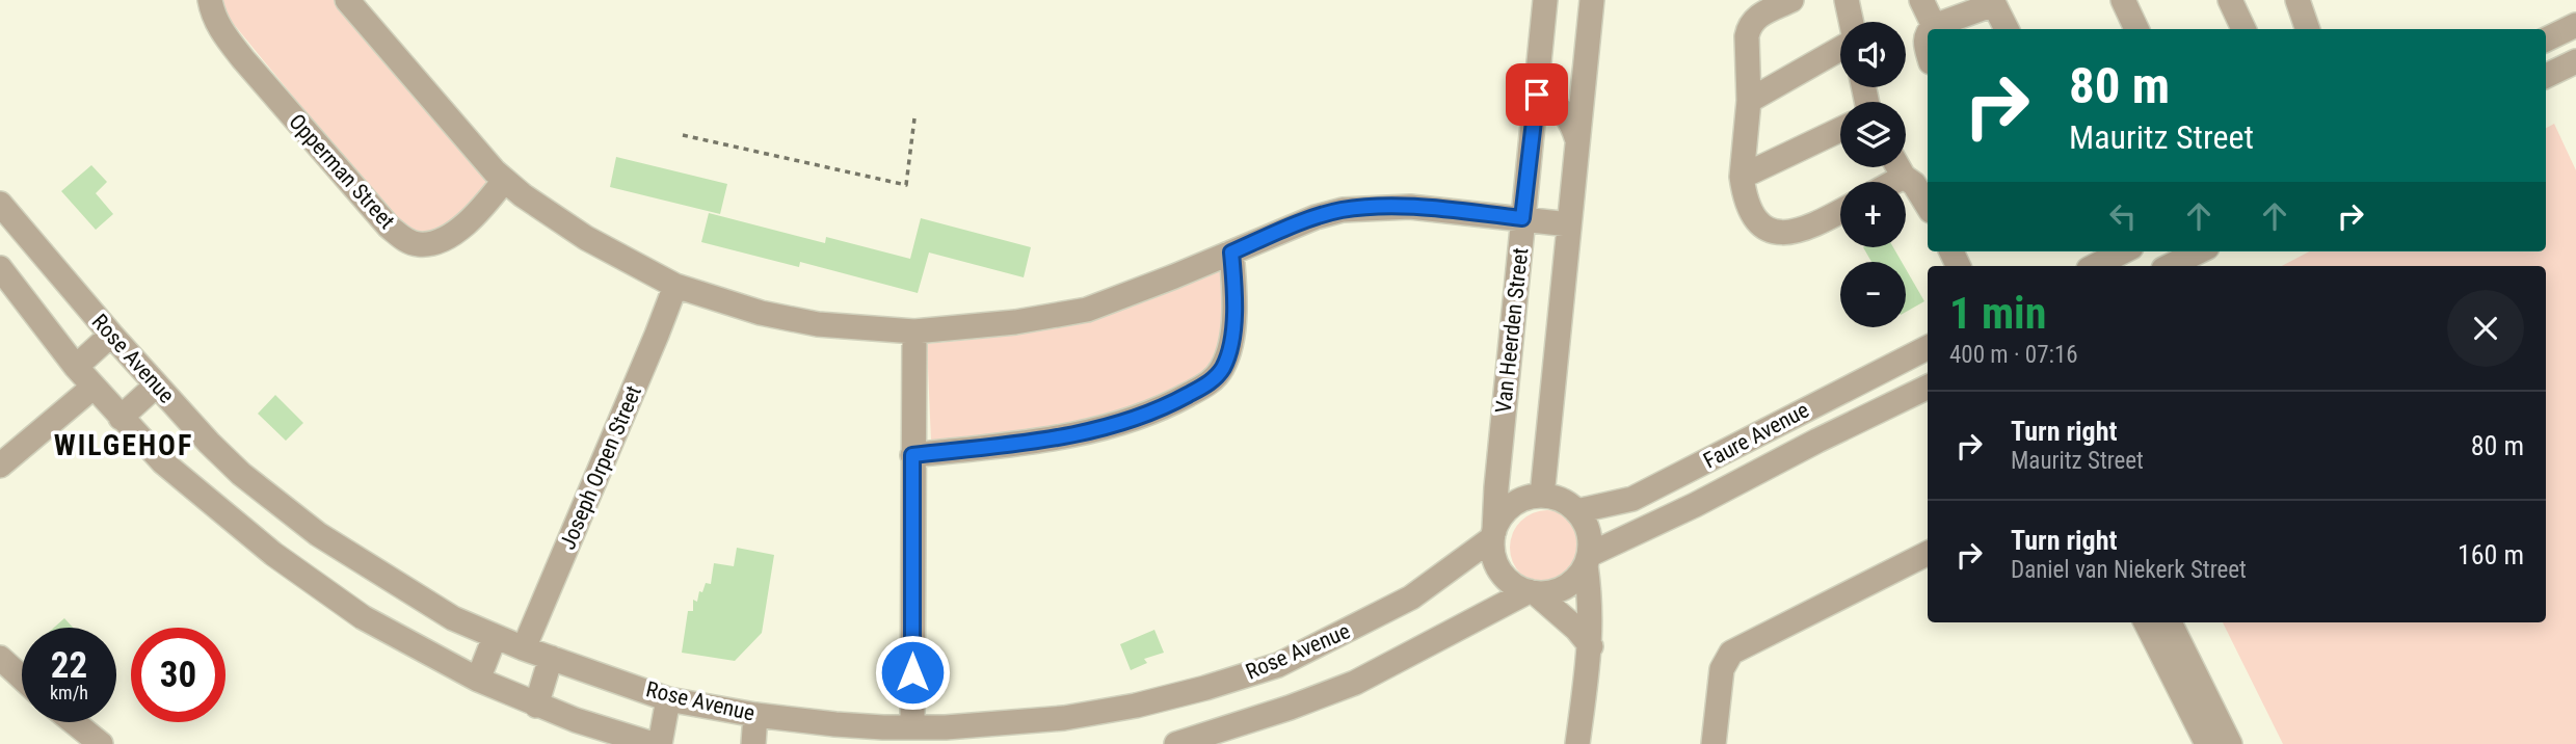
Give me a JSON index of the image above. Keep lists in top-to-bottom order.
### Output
{
  "streets": {
    "street": [
      "Opperman Street",
      "Van Heerden Street",
      "Rose Avenue",
      "Faure Avenue",
      "Joseph Orpen Street"
    ]
  },
  "crossings": [
    ["Van Heerden Street", "Rose Avenue"],
    ["Van Heerden Street", "Faure Avenue"],
    ["Rose Avenue", "Faure Avenue"],
    ["Rose Avenue", "Joseph Orpen Street"]
  ],
  "districts": ["WILGEHOF"],
  "page": {
    "map_buttons": ["+", "−"],
    "turn": ["80 m", "Mauritz Street"],
    "heading": ["1 min", "400 m · 07:16"],
    "list": [
      {
        "name": "Turn right",
        "note": "Mauritz Street",
        "value": "80 m"
      },
      {
        "name": "Turn right",
        "note": "Daniel van Niekerk Street",
        "value": "160 m"
      }
    ],
    "speed": "22 km/h",
    "limit": "30"
  }
}
